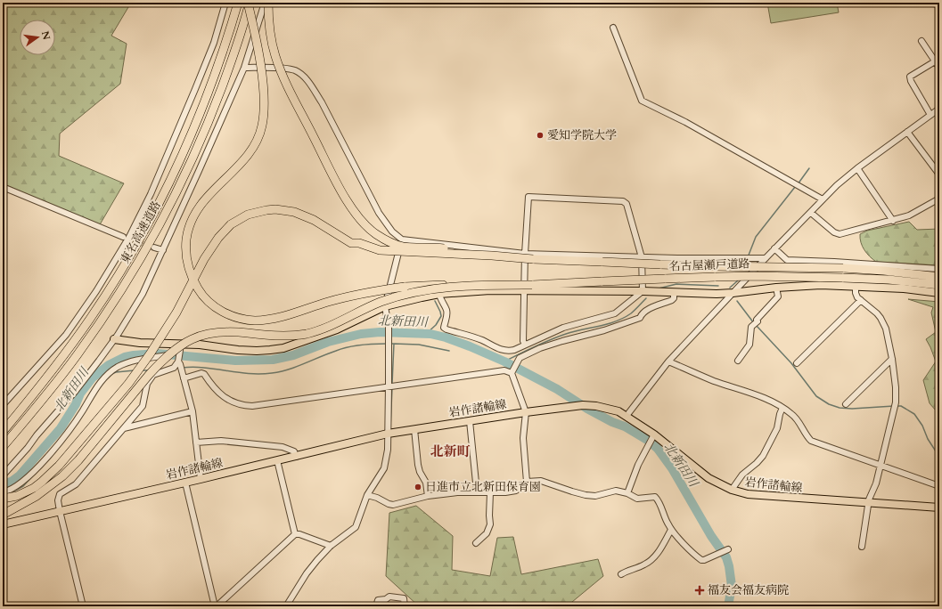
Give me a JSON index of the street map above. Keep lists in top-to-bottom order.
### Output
{
  "streets": {
    "highway": ["東名高速道路", "名古屋瀬戸道路"],
    "main road": ["岩作諸輪線"]
  },
  "districts": ["北新町"],
  "water": ["北新田川"],
  "places": {
    "other": ["愛知学院大学", "日進市立北新田保育園"],
    "health": ["福友会福友病院"]
  },
  "north": "right"
}
